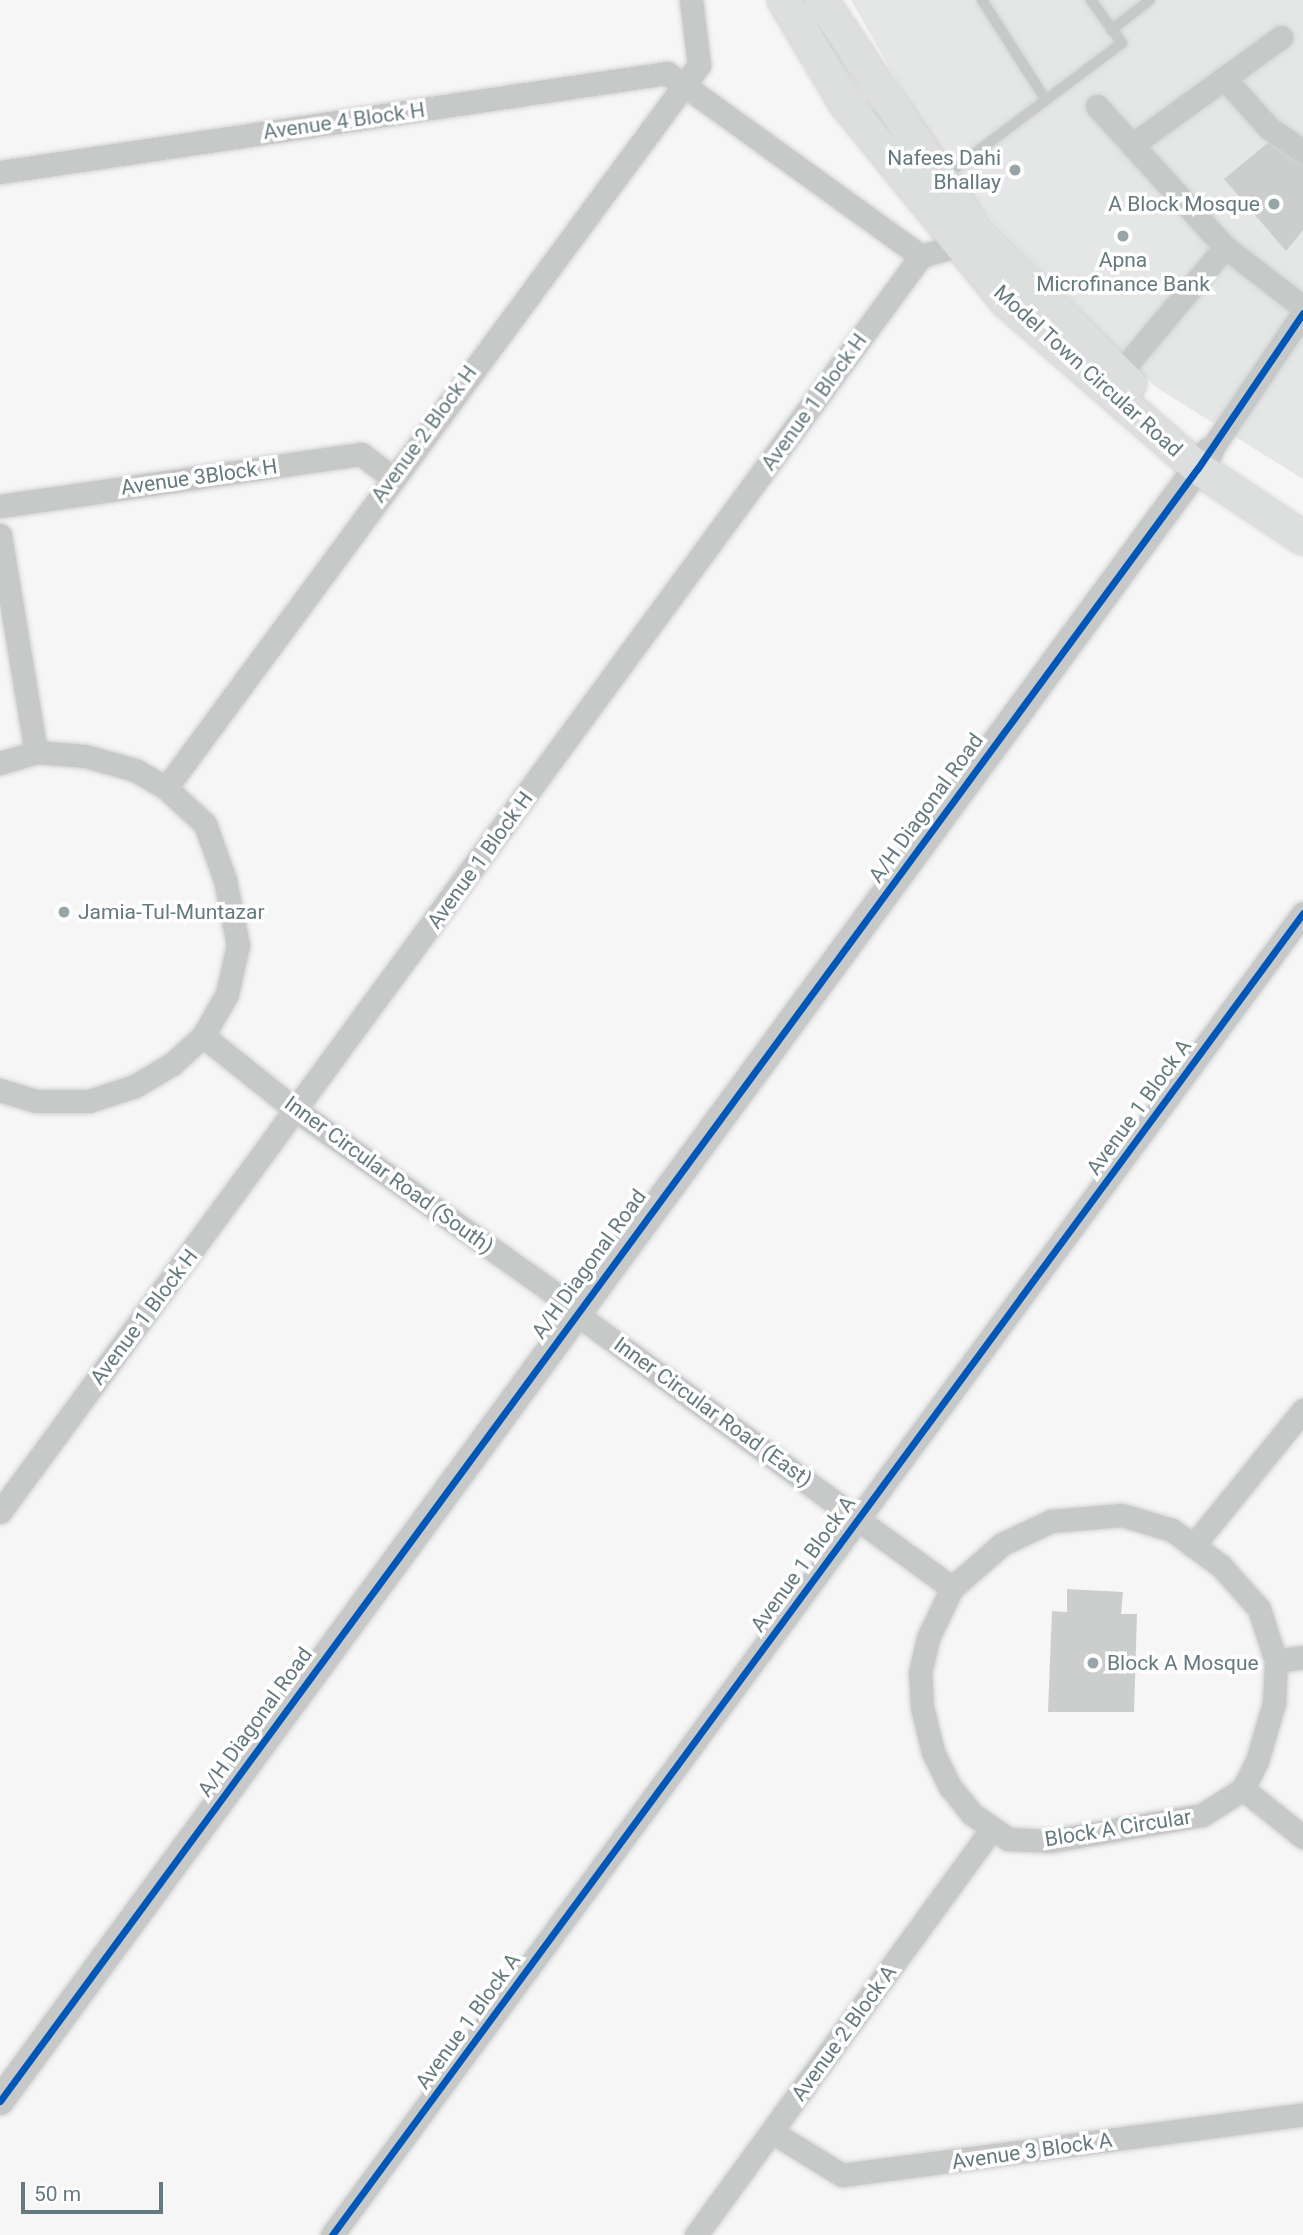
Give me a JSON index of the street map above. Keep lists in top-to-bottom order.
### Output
{
  "streets": {
    "main road": ["Model Town Circular Road"],
    "street": [
      "Avenue 4 Block H",
      "Avenue 1 Block H",
      "Avenue 2 Block H",
      "Avenue 3Block H",
      "A/H Diagonal Road",
      "Avenue 1 Block A",
      "Inner Circular Road (South)",
      "Inner Circular Road (East)",
      "Block A Circular",
      "Avenue 2 Block A",
      "Avenue 3 Block A"
    ]
  },
  "crossings": [
    ["Avenue 4 Block H", "Avenue 2 Block H"],
    ["Model Town Circular Road", "A/H Diagonal Road"],
    ["Avenue 1 Block H", "Inner Circular Road (South)"],
    ["Avenue 2 Block H", "Avenue 3Block H"],
    ["A/H Diagonal Road", "Inner Circular Road (South)"],
    ["A/H Diagonal Road", "Inner Circular Road (East)"],
    ["Avenue 1 Block A", "Inner Circular Road (East)"],
    ["Inner Circular Road (South)", "Inner Circular Road (East)"],
    ["Block A Circular", "Avenue 2 Block A"],
    ["Avenue 2 Block A", "Avenue 3 Block A"]
  ],
  "places": [
    "Nafees Dahi Bhallay",
    "A Block Mosque",
    "Apna Microfinance Bank",
    "Jamia-Tul-Muntazar",
    "Block A Mosque"
  ],
  "scale_bar": "50 m"
}
